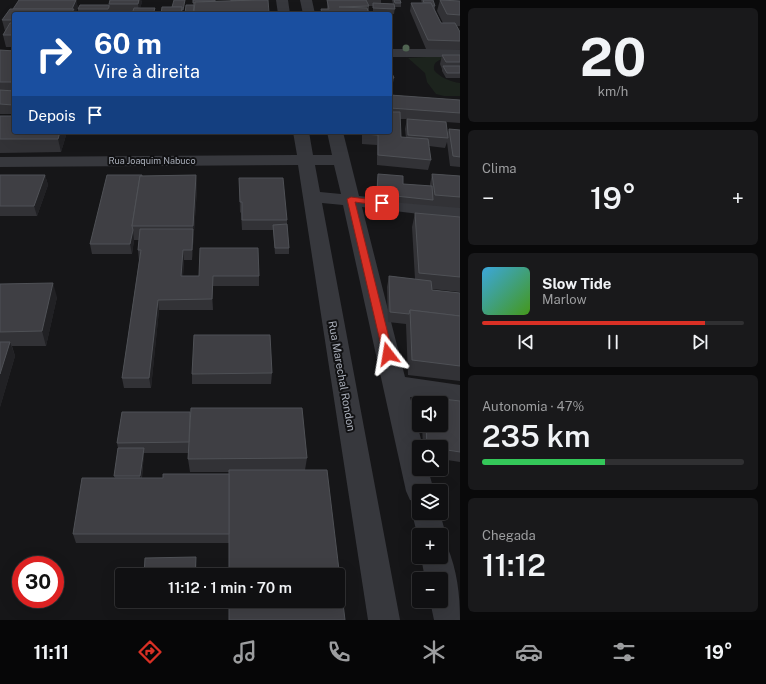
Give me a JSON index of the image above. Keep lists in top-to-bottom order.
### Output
{
  "streets": {
    "street": ["Rua Joaquim Nabuco", "Rua Marechal Rondon"]
  },
  "crossings": [
    ["Rua Joaquim Nabuco", "Rua Marechal Rondon"]
  ],
  "page": {
    "tile": [
      ["20", "km/h"],
      "Clima",
      ["Autonomia · 47%", "235 km"],
      ["Chegada", "11:12"]
    ],
    "turn": ["60 m", "Vire à direita"],
    "then": "Depois",
    "heat": ["−", "19°", "+"],
    "song": ["Slow Tide", "Marlow"],
    "map_buttons": ["+", "−"],
    "limit": "30",
    "trip": "11:12 · 1 min · 70 m",
    "tabs": ["11:11", "19°"]
  }
}
